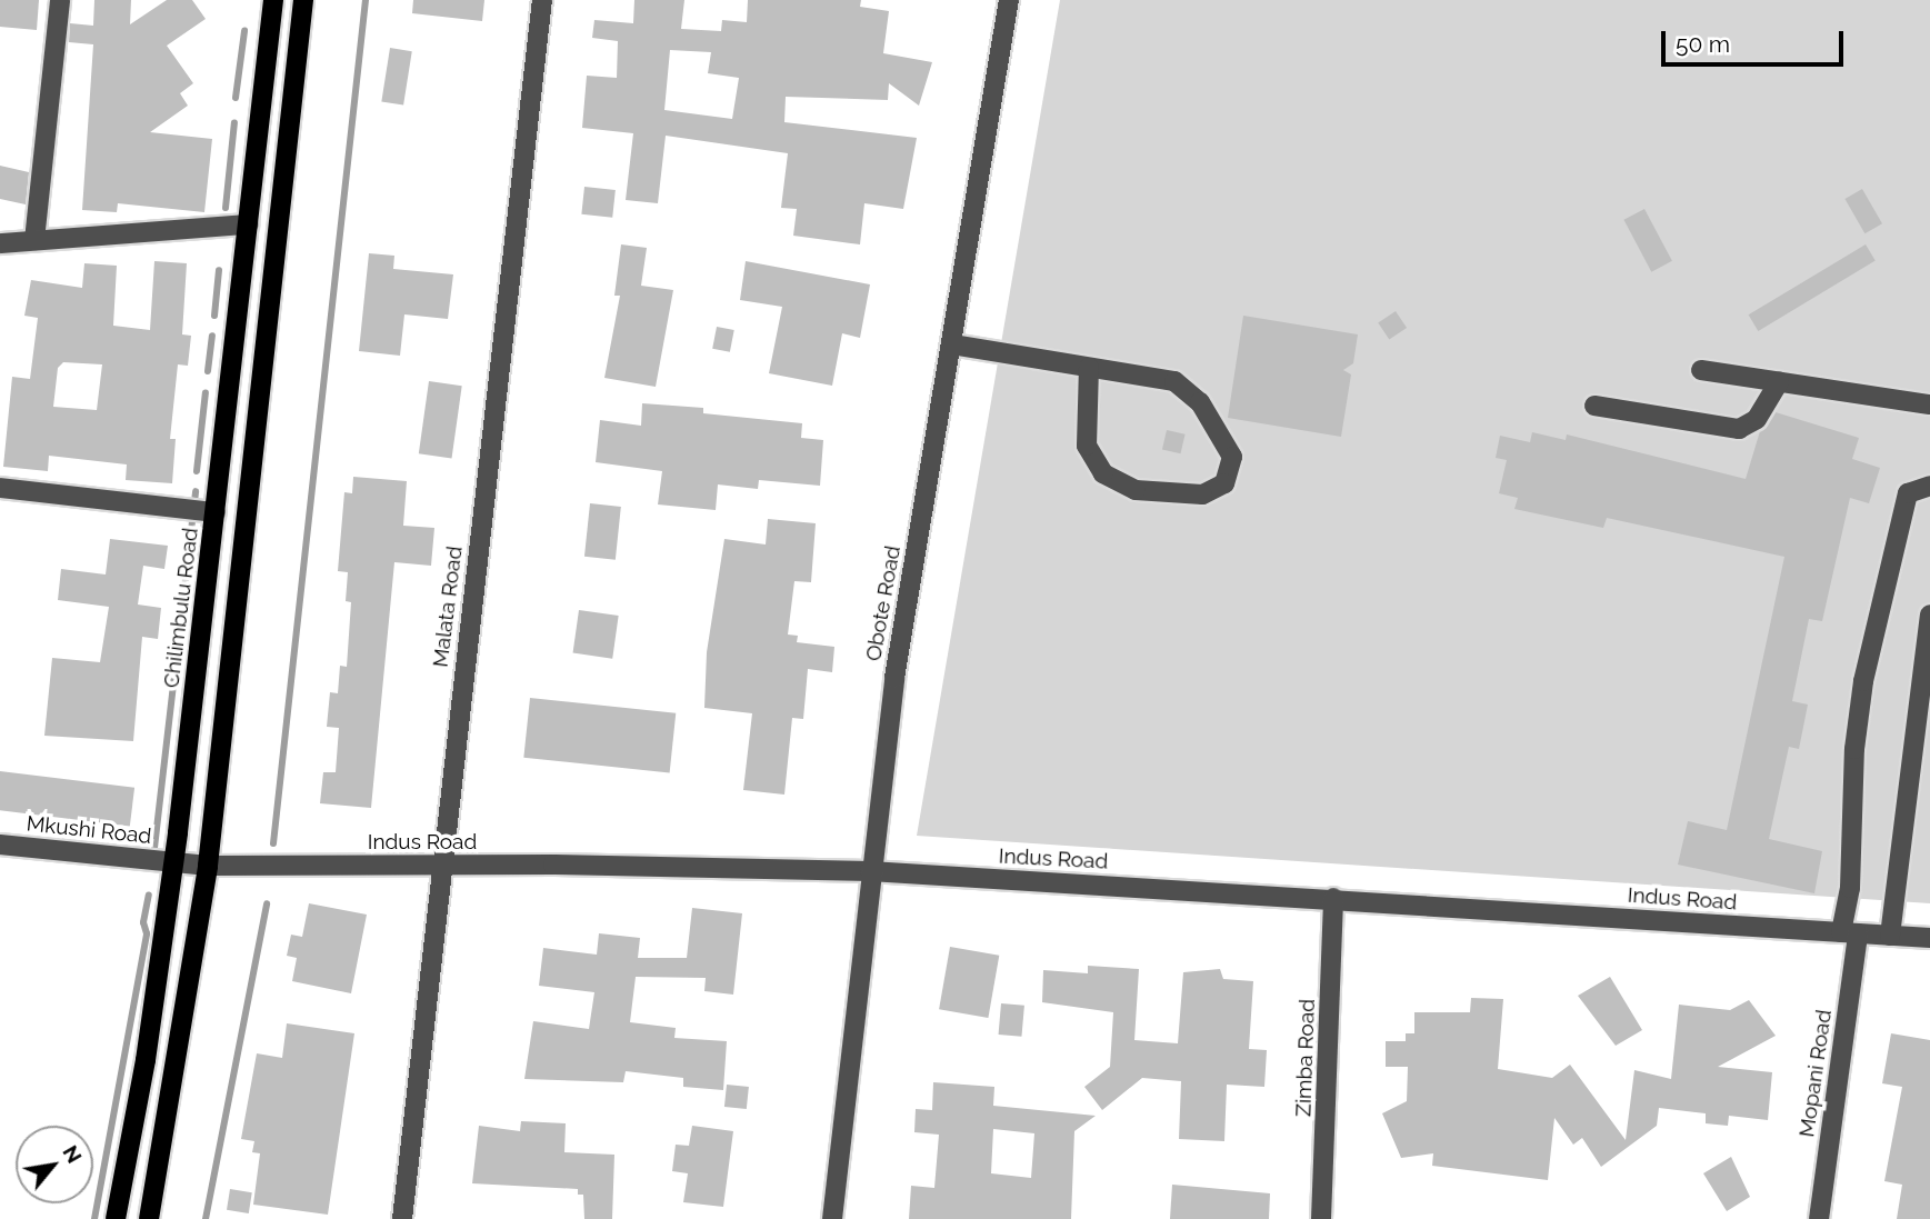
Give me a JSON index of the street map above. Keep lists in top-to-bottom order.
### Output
{
  "streets": {
    "main road": ["Chilimbulu Road"],
    "street": [
      "Obote Road",
      "Malata Road",
      "Mkushi Road",
      "Indus Road",
      "Zimba Road",
      "Mopani Road"
    ]
  },
  "crossings": [
    ["Obote Road", "Indus Road"],
    ["Malata Road", "Indus Road"],
    ["Chilimbulu Road", "Mkushi Road"],
    ["Chilimbulu Road", "Indus Road"],
    ["Mkushi Road", "Indus Road"],
    ["Indus Road", "Zimba Road"],
    ["Indus Road", "Mopani Road"]
  ],
  "scale_bar": "50 m",
  "north": "top right"
}
